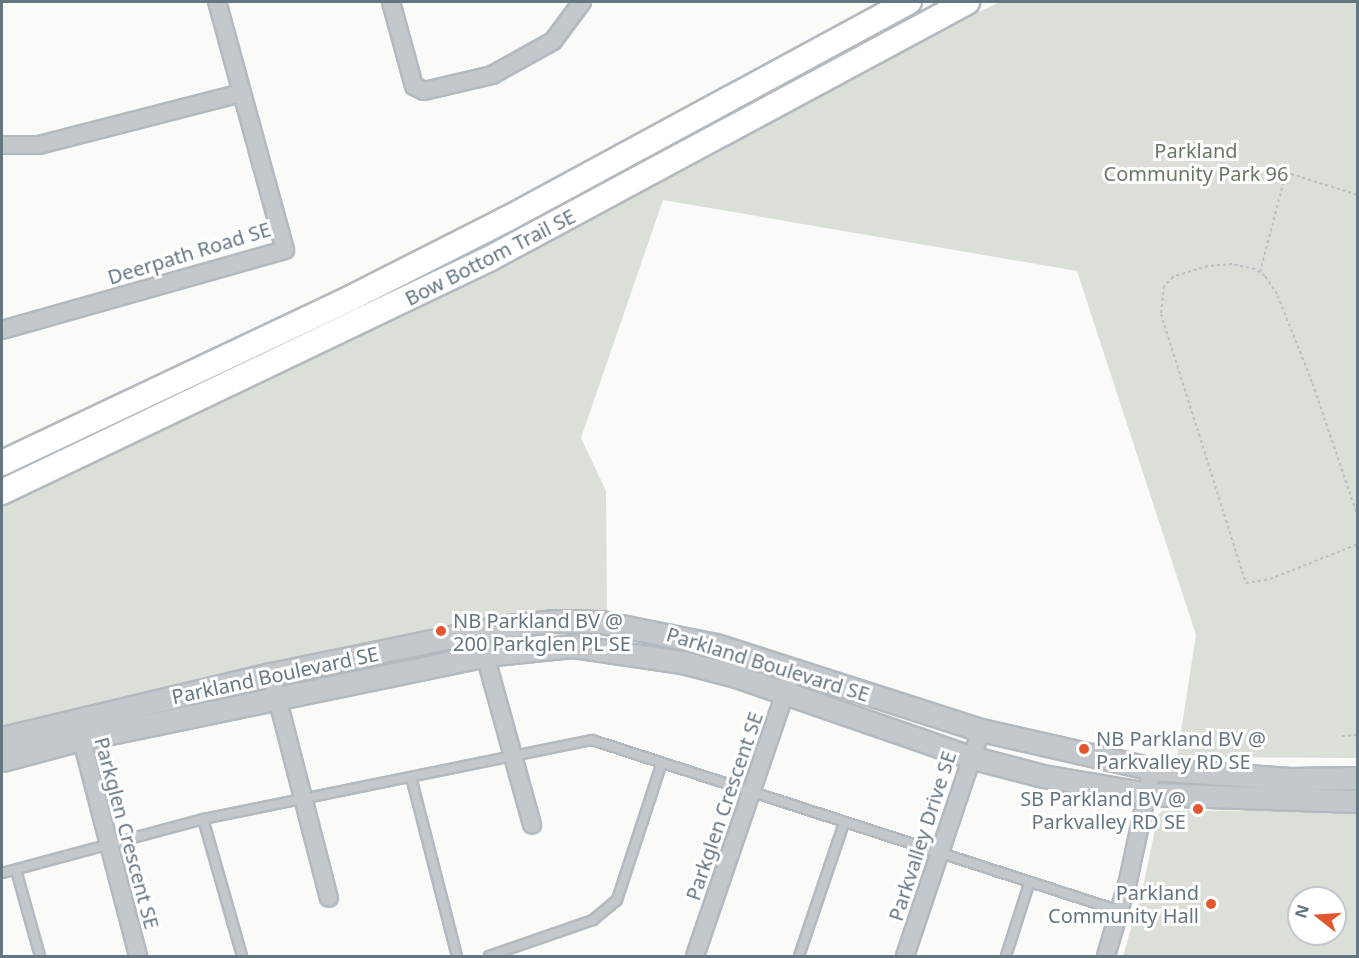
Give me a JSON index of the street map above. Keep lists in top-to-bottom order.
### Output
{
  "streets": {
    "main road": ["Bow Bottom Trail SE"],
    "street": [
      "Deerpath Road SE",
      "Parkland Boulevard SE",
      "Parkglen Crescent SE",
      "Parkvalley Drive SE"
    ]
  },
  "crossings": [
    ["Parkland Boulevard SE", "Parkglen Crescent SE"],
    ["Parkland Boulevard SE", "Parkvalley Drive SE"]
  ],
  "parks": ["Parkland Community Park 96"],
  "places": [
    "NB Parkland BV @ 200 Parkglen PL SE",
    "NB Parkland BV @ Parkvalley RD SE",
    "SB Parkland BV @ Parkvalley RD SE",
    "Parkland Community Hall"
  ],
  "north": "left"
}
